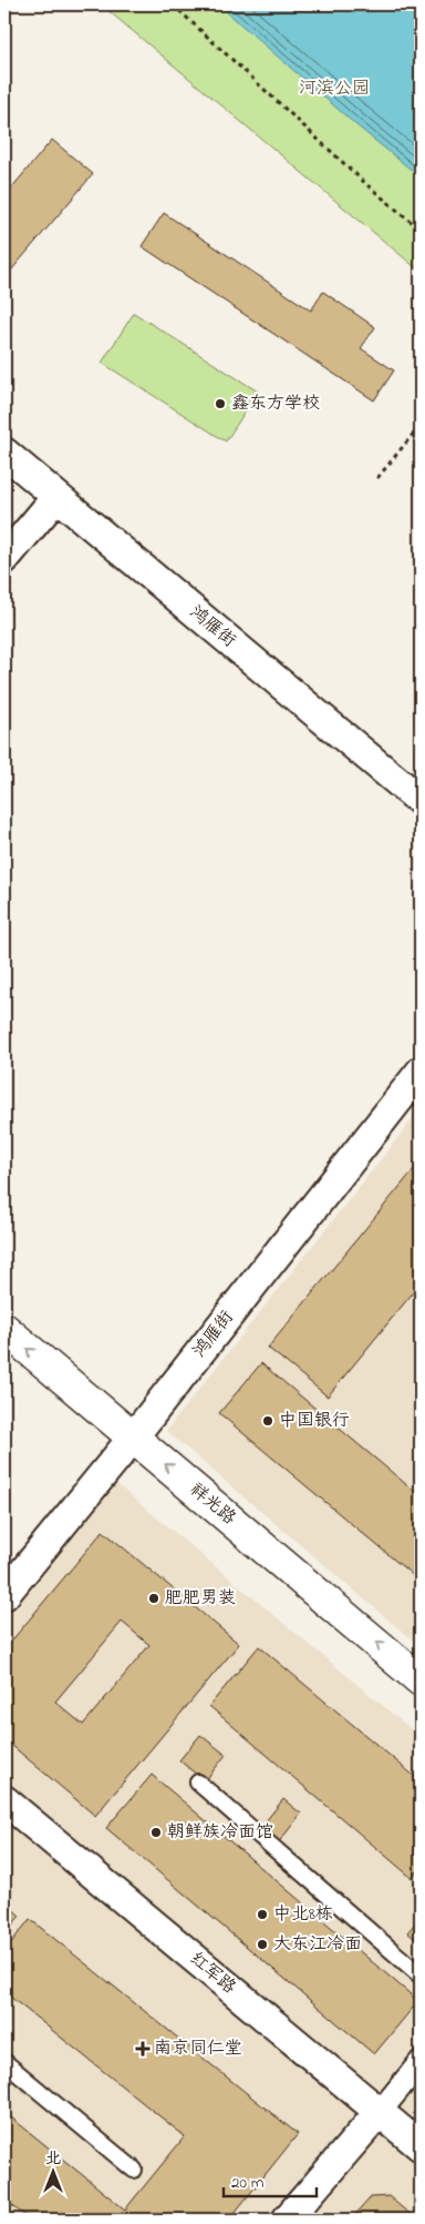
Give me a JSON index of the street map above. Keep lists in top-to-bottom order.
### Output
{
  "streets": {
    "street": ["鸿雁街", "祥光路", "红军路"]
  },
  "crossings": [
    ["鸿雁街", "祥光路"]
  ],
  "one_way": ["祥光路"],
  "parks": ["河滨公园"],
  "places": {
    "other": [
      "鑫东方学校",
      "中国银行",
      "肥肥男装",
      "朝鲜族冷面馆",
      "中北8栋",
      "大东江冷面"
    ],
    "health": ["南京同仁堂"]
  },
  "scale_bar": "20 m",
  "north": "top"
}
